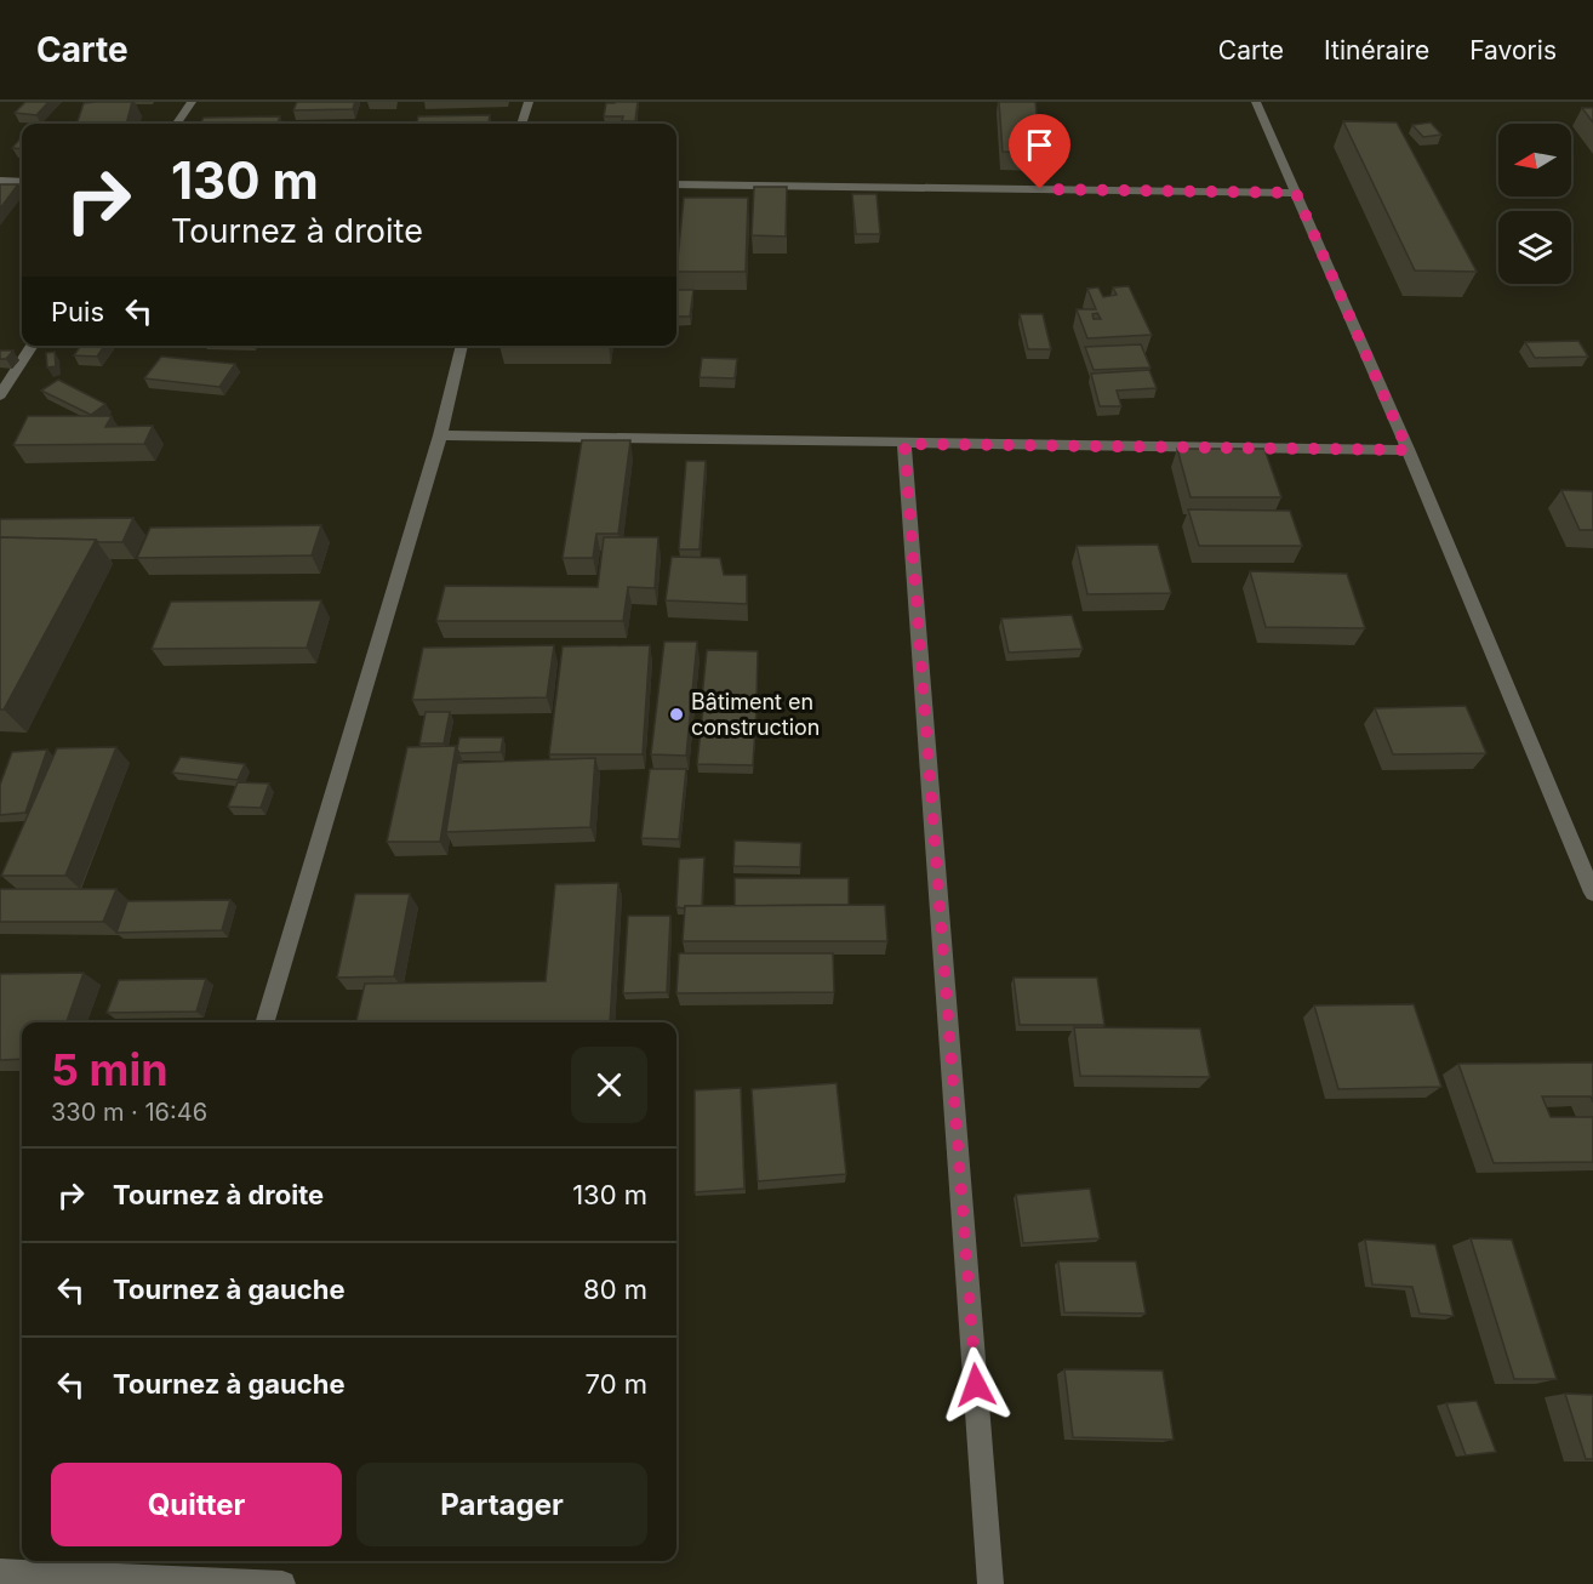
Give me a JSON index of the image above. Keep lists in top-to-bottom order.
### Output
{
  "places": ["Bâtiment en construction"],
  "north": "left",
  "page": {
    "header": "Carte",
    "nav": ["Carte", "Itinéraire", "Favoris"],
    "turn": ["130 m", "Tournez à droite"],
    "then": "Puis",
    "heading": ["5 min", "330 m · 16:46"],
    "list": [
      {
        "name": "Tournez à droite",
        "value": "130 m"
      },
      {
        "name": "Tournez à gauche",
        "value": "80 m"
      },
      {
        "name": "Tournez à gauche",
        "value": "70 m"
      }
    ],
    "buttons": ["Quitter", "Partager"]
  }
}
